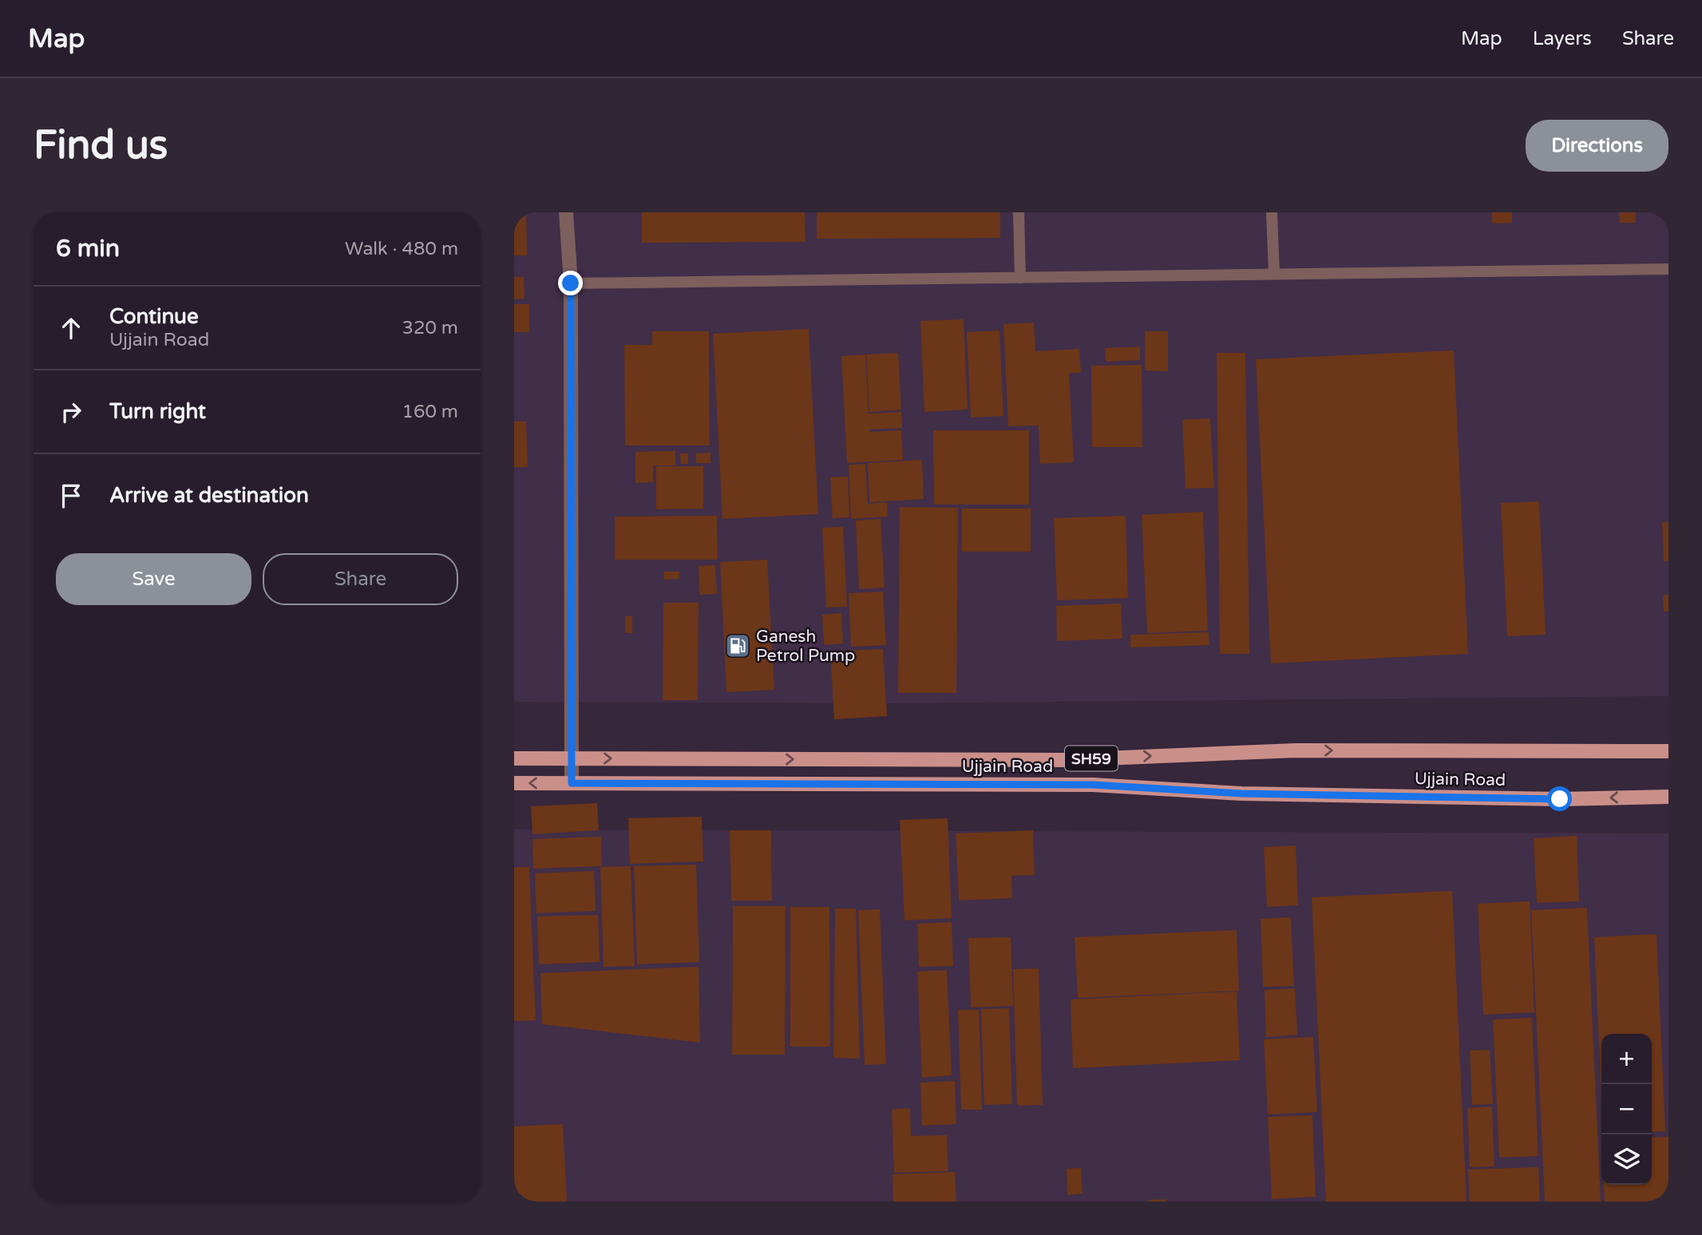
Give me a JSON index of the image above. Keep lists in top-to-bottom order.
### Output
{
  "streets": {
    "main road": ["SH59", "Ujjain Road"]
  },
  "places": {
    "fuel station": ["Ganesh Petrol Pump"]
  },
  "page": {
    "header": "Map",
    "nav": ["Map", "Layers", "Share"],
    "buttons": [
      "Directions",
      ["Save", "Share"]
    ],
    "title": "Find us",
    "heading": ["6 min", "Walk · 480 m"],
    "list": [
      ["Continue", "Ujjain Road", "320 m"],
      ["Turn right", "160 m"],
      "Arrive at destination"
    ],
    "map_buttons": ["+", "−"]
  }
}
